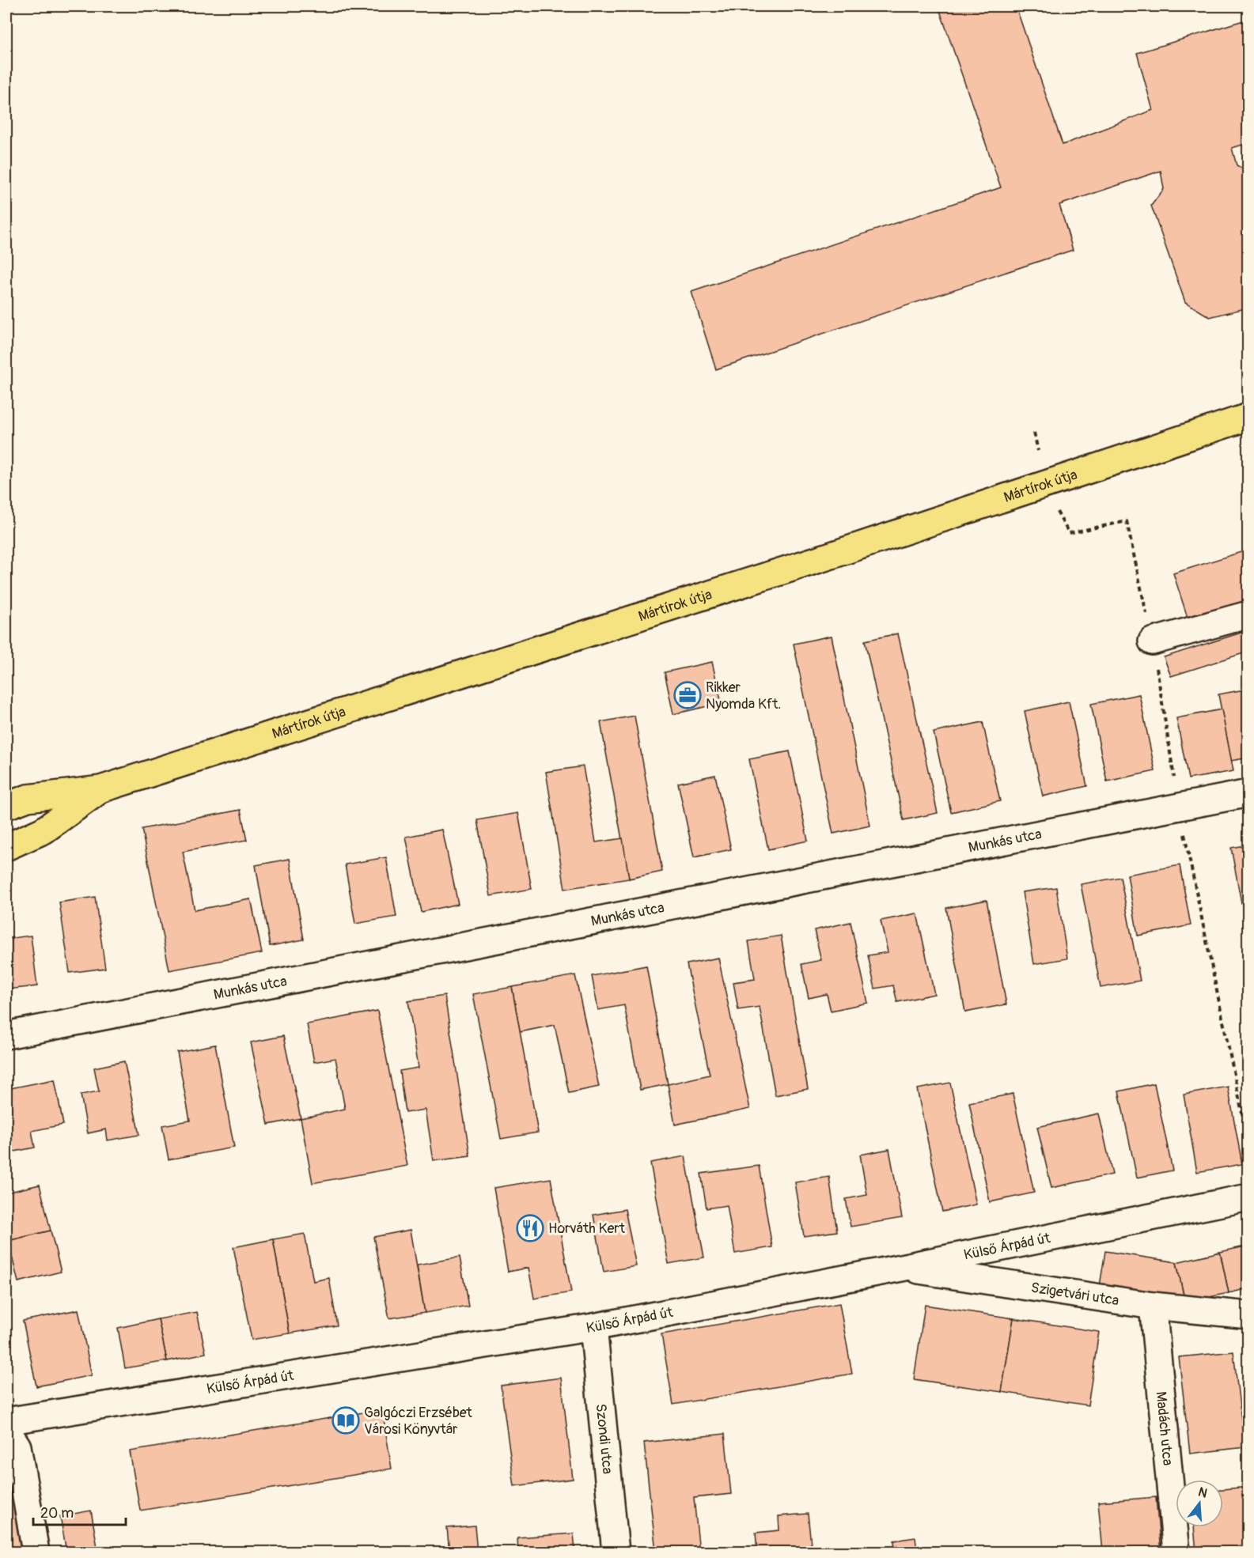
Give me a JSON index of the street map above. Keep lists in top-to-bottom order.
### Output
{
  "streets": {
    "main road": ["Mártírok útja"],
    "street": [
      "Munkás utca",
      "Külső Árpád út",
      "Szigetvári utca",
      "Madách utca",
      "Szondi utca"
    ]
  },
  "crossings": [
    ["Külső Árpád út", "Szigetvári utca"],
    ["Külső Árpád út", "Szondi utca"],
    ["Szigetvári utca", "Madách utca"]
  ],
  "places": {
    "office": ["Rikker Nyomda Kft."],
    "restaurant": ["Horváth Kert"],
    "library": ["Galgóczi Erzsébet Városi Könyvtár"]
  },
  "scale_bar": "20 m",
  "north": "top"
}
